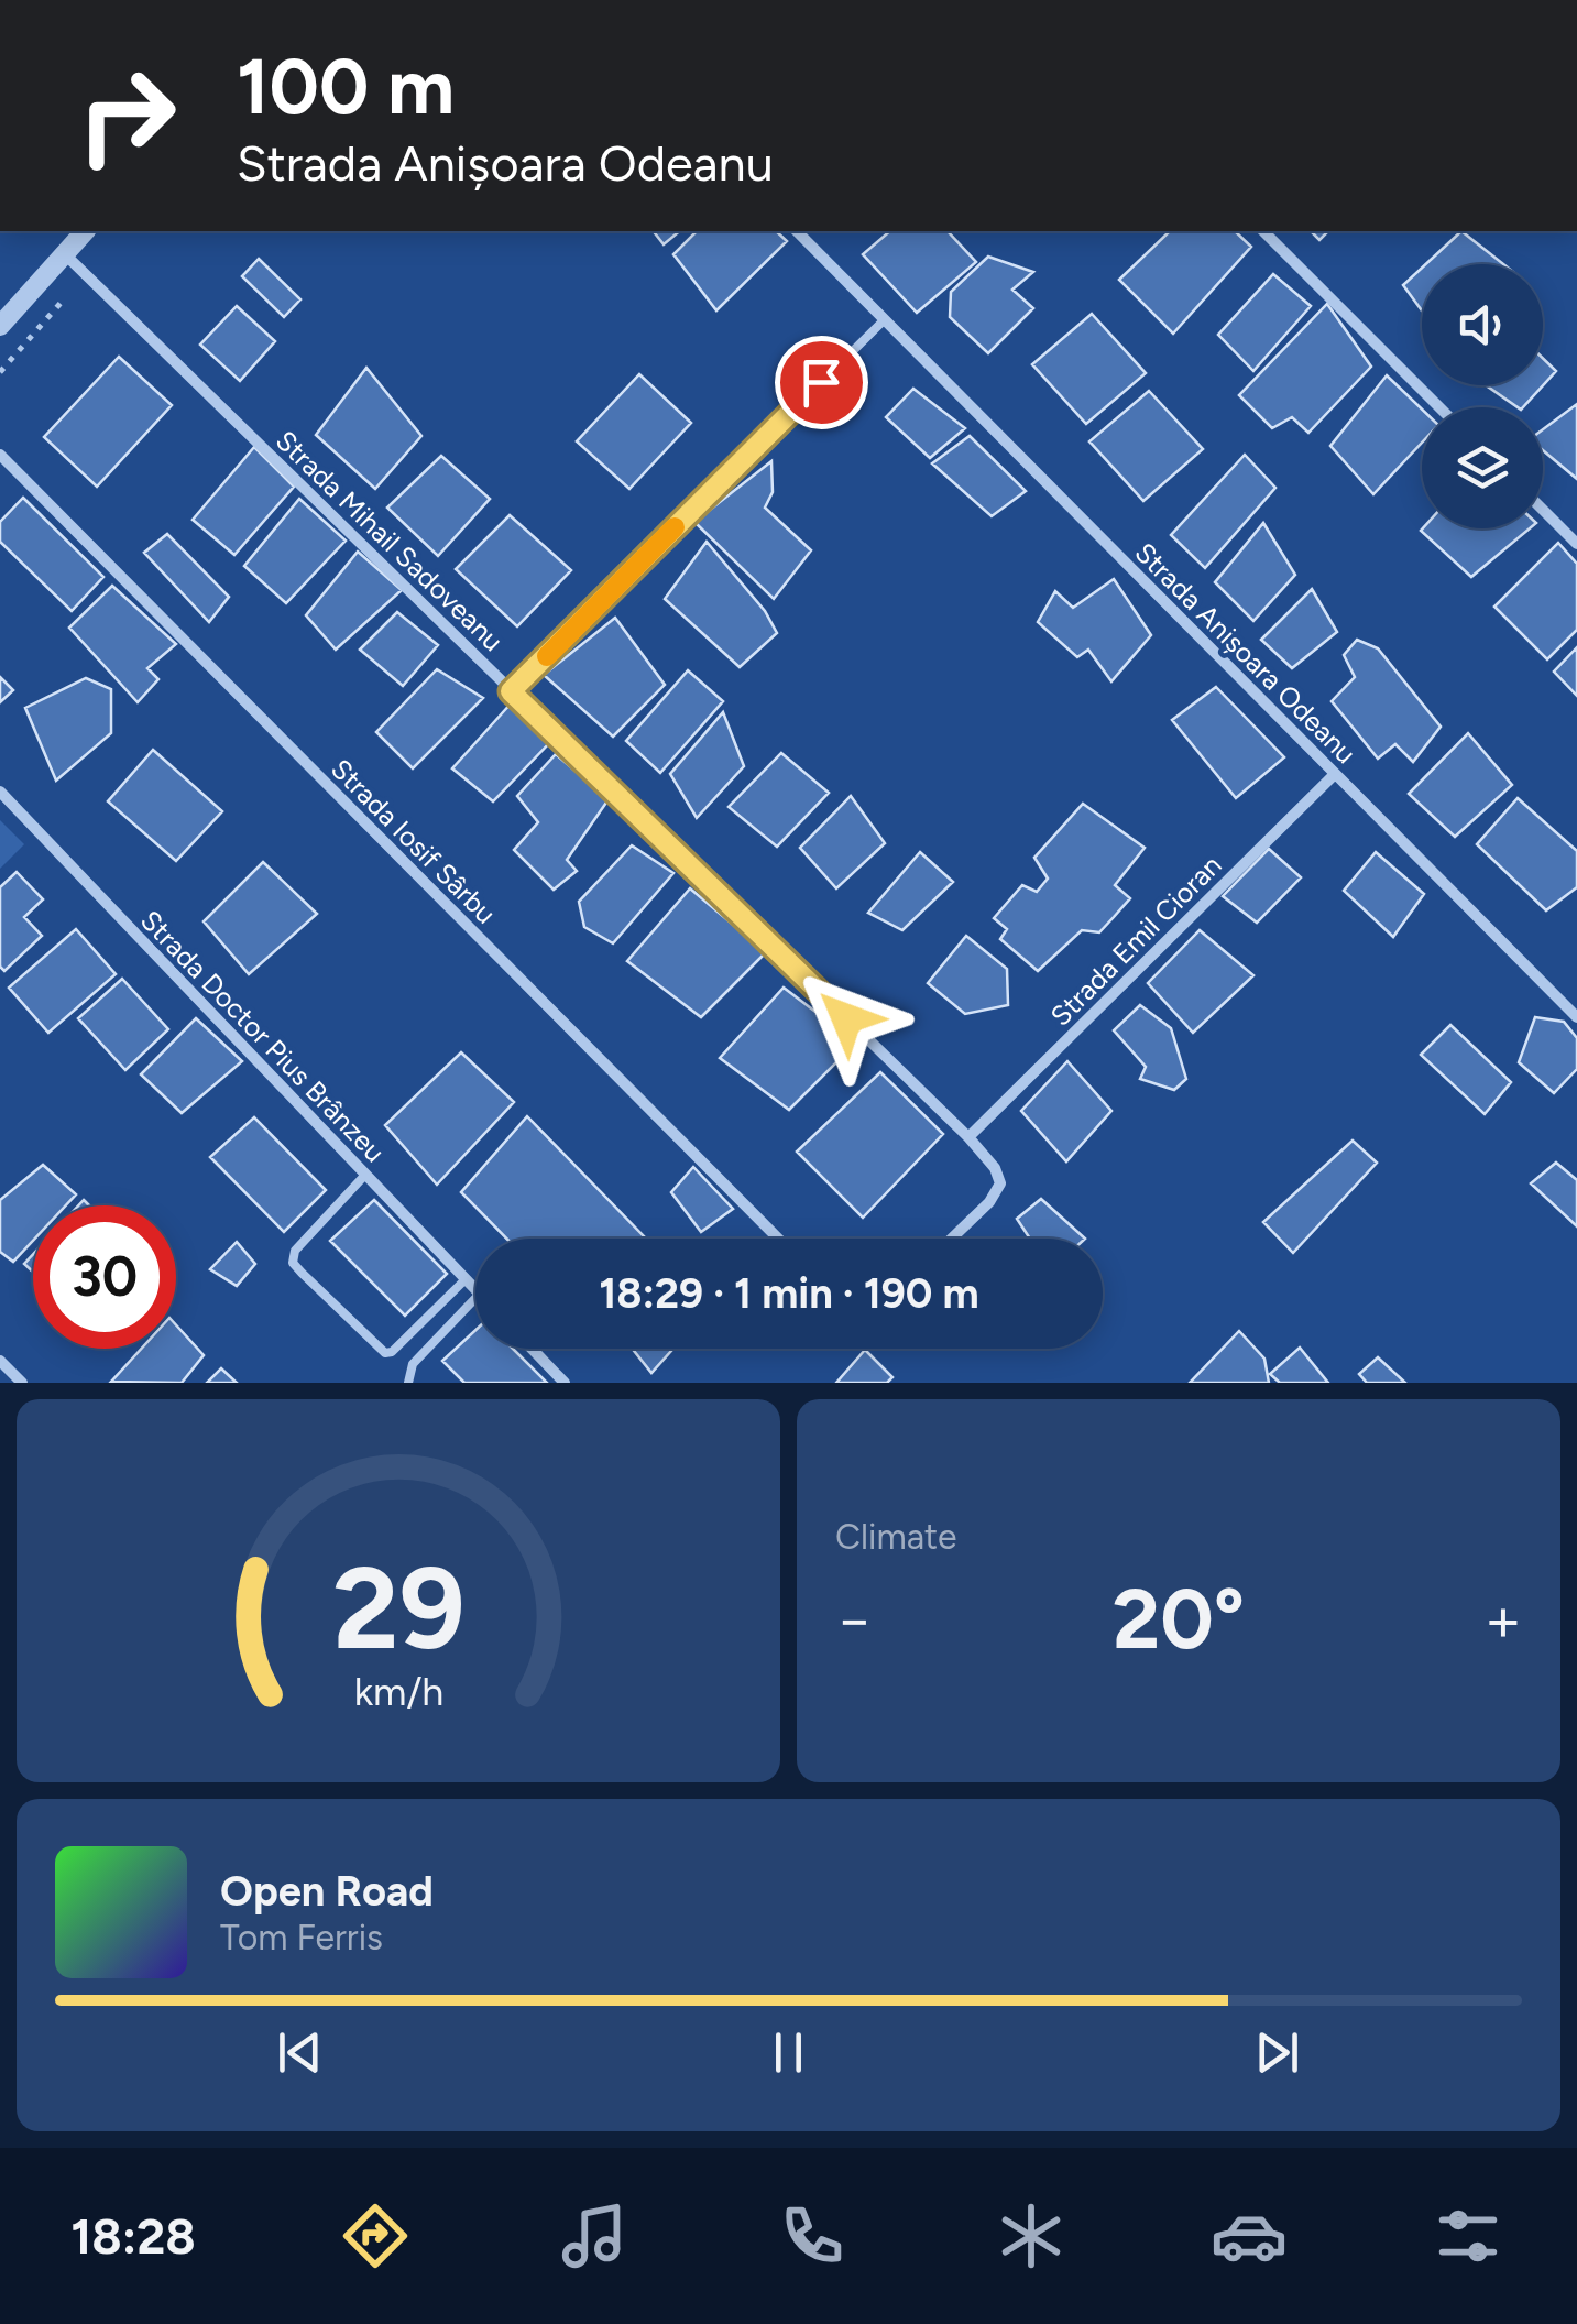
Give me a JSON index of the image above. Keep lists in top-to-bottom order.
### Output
{
  "streets": {
    "street": [
      "Strada Mihail Sadoveanu",
      "Strada Anișoara Odeanu",
      "Strada Iosif Sârbu",
      "Strada Emil Cioran",
      "Strada Doctor Pius Brânzeu"
    ]
  },
  "crossings": [
    ["Strada Mihail Sadoveanu", "Strada Emil Cioran"],
    ["Strada Anișoara Odeanu", "Strada Emil Cioran"]
  ],
  "page": {
    "turn": ["100 m", "Strada Anișoara Odeanu"],
    "limit": "30",
    "trip": "18:29 · 1 min · 190 m",
    "tile": "Climate",
    "heat": ["−", "20°", "+"],
    "song": ["Open Road", "Tom Ferris"],
    "tabs": "18:28",
    "gauge": ["29", "km/h"]
  }
}
